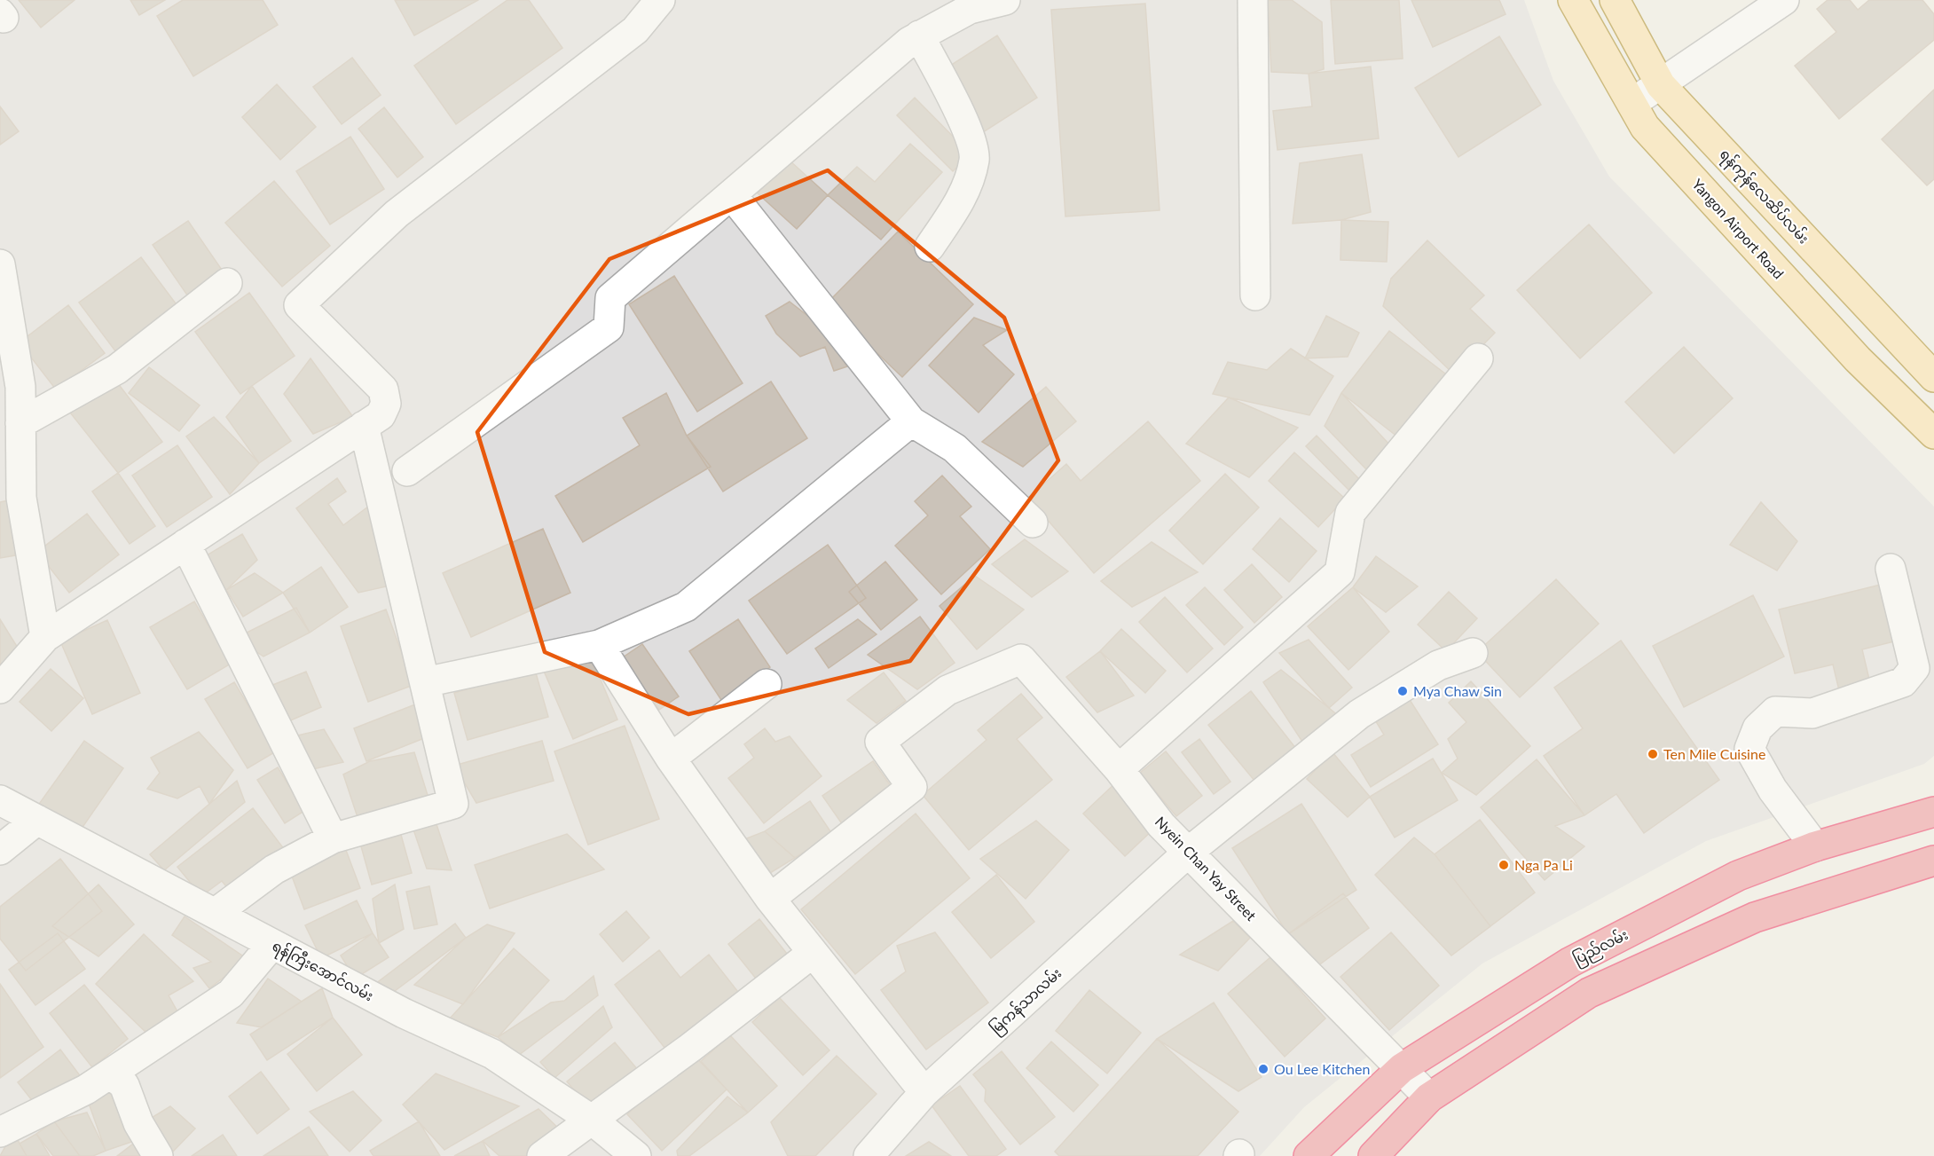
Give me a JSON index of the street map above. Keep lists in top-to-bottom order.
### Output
{
  "streets": {
    "highway": ["ပြည်လမ်း"],
    "main road": ["ရန်ကုန်လေဆိပ်လမ်း", "Yangon Airport Road"],
    "street": ["Nyein Chan Yay Street", "ရန်ကြီးအောင်လမ်း", "မြကန်သာလမ်း"]
  },
  "crossings": [
    ["Nyein Chan Yay Street", "ပြည်လမ်း"],
    ["Nyein Chan Yay Street", "မြကန်သာလမ်း"]
  ],
  "places": [
    "Mya Chaw Sin",
    "Ten Mile Cuisine",
    "Nga Pa Li",
    "Ou Lee Kitchen"
  ]
}
